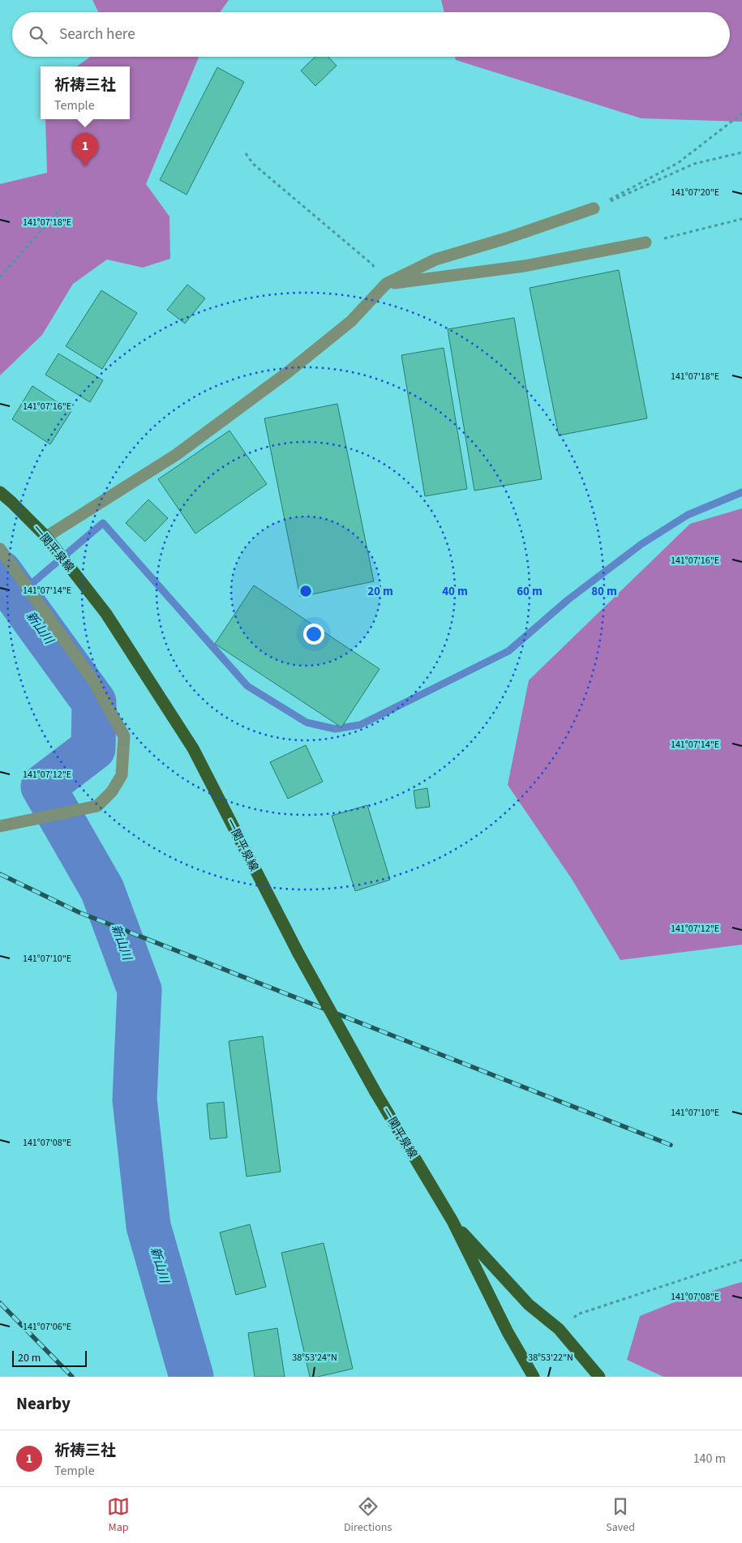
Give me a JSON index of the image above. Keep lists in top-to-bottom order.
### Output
{
  "streets": {
    "main road": ["一関平泉線"]
  },
  "water": ["新山川"],
  "scale_bar": "20 m",
  "page": {
    "search": "Search here",
    "popup": ["祈祷三社", "Temple"],
    "pins": "1",
    "scale": "20 m",
    "heading": "Nearby",
    "list": [
      {
        "mark": "1",
        "name": "祈祷三社",
        "note": "Temple",
        "value": "140 m"
      }
    ],
    "nav": ["Map", "Directions", "Saved"]
  },
  "coordinates": [
    "141°07'20\"E",
    "141°07'18\"E",
    "141°07'16\"E",
    "141°07'14\"E",
    "141°07'12\"E",
    "141°07'10\"E",
    "141°07'08\"E",
    "141°07'06\"E",
    "38°53'24\"N",
    "38°53'22\"N"
  ],
  "rings": [
    "20 m",
    "40 m",
    "60 m",
    "80 m"
  ]
}
